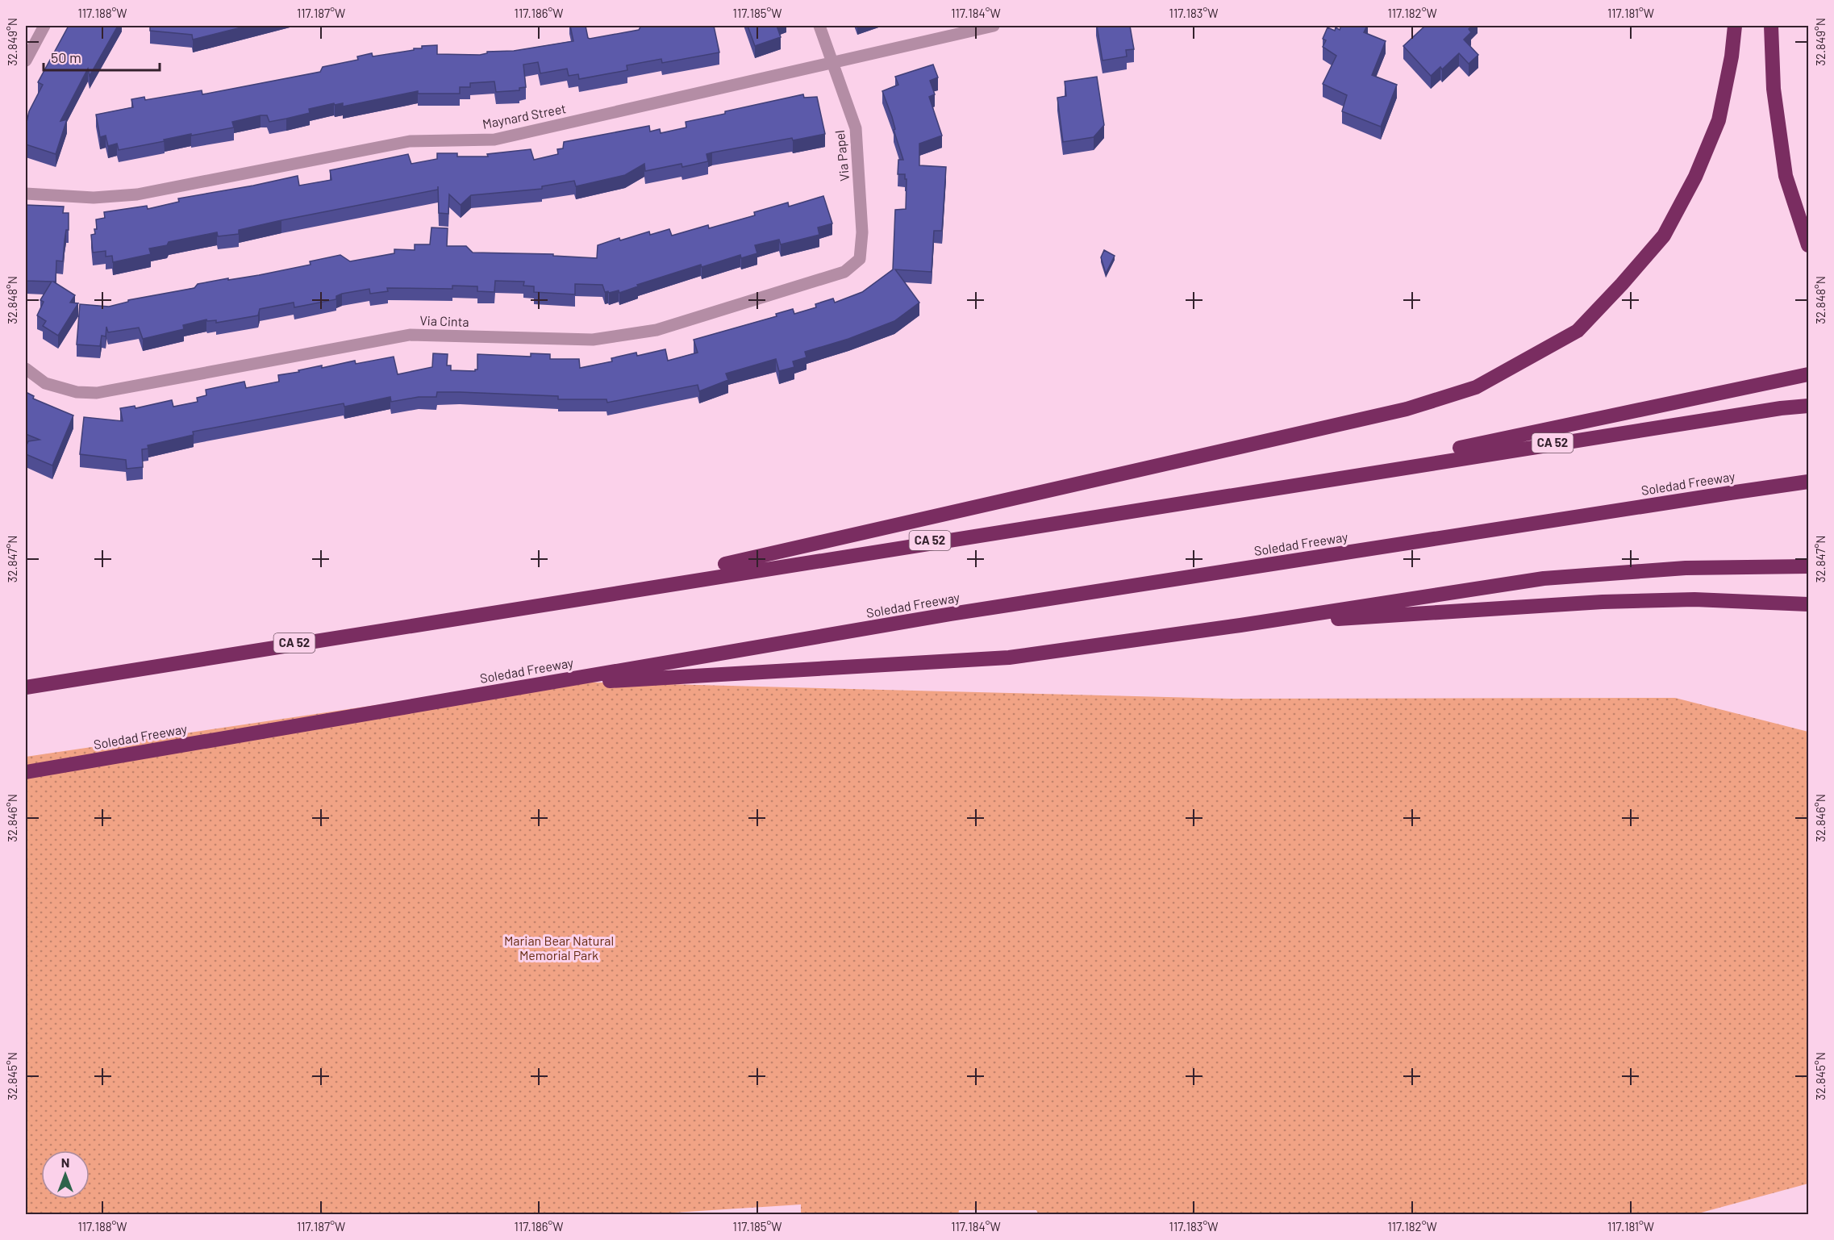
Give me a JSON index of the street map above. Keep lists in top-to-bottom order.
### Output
{
  "streets": {
    "highway": ["CA 52", "Soledad Freeway"],
    "street": ["Maynard Street", "Via Papel", "Via Cinta"]
  },
  "crossings": [
    ["Maynard Street", "Via Papel"],
    ["Via Papel", "Via Cinta"]
  ],
  "parks": ["Marian Bear Natural Memorial Park"],
  "scale_bar": "50 m",
  "north": "top",
  "coordinates": [
    "117.188°W",
    "117.187°W",
    "117.186°W",
    "117.185°W",
    "117.184°W",
    "117.183°W",
    "117.182°W",
    "117.181°W",
    "32.849°N",
    "32.848°N",
    "32.847°N",
    "32.846°N",
    "32.845°N"
  ]
}
